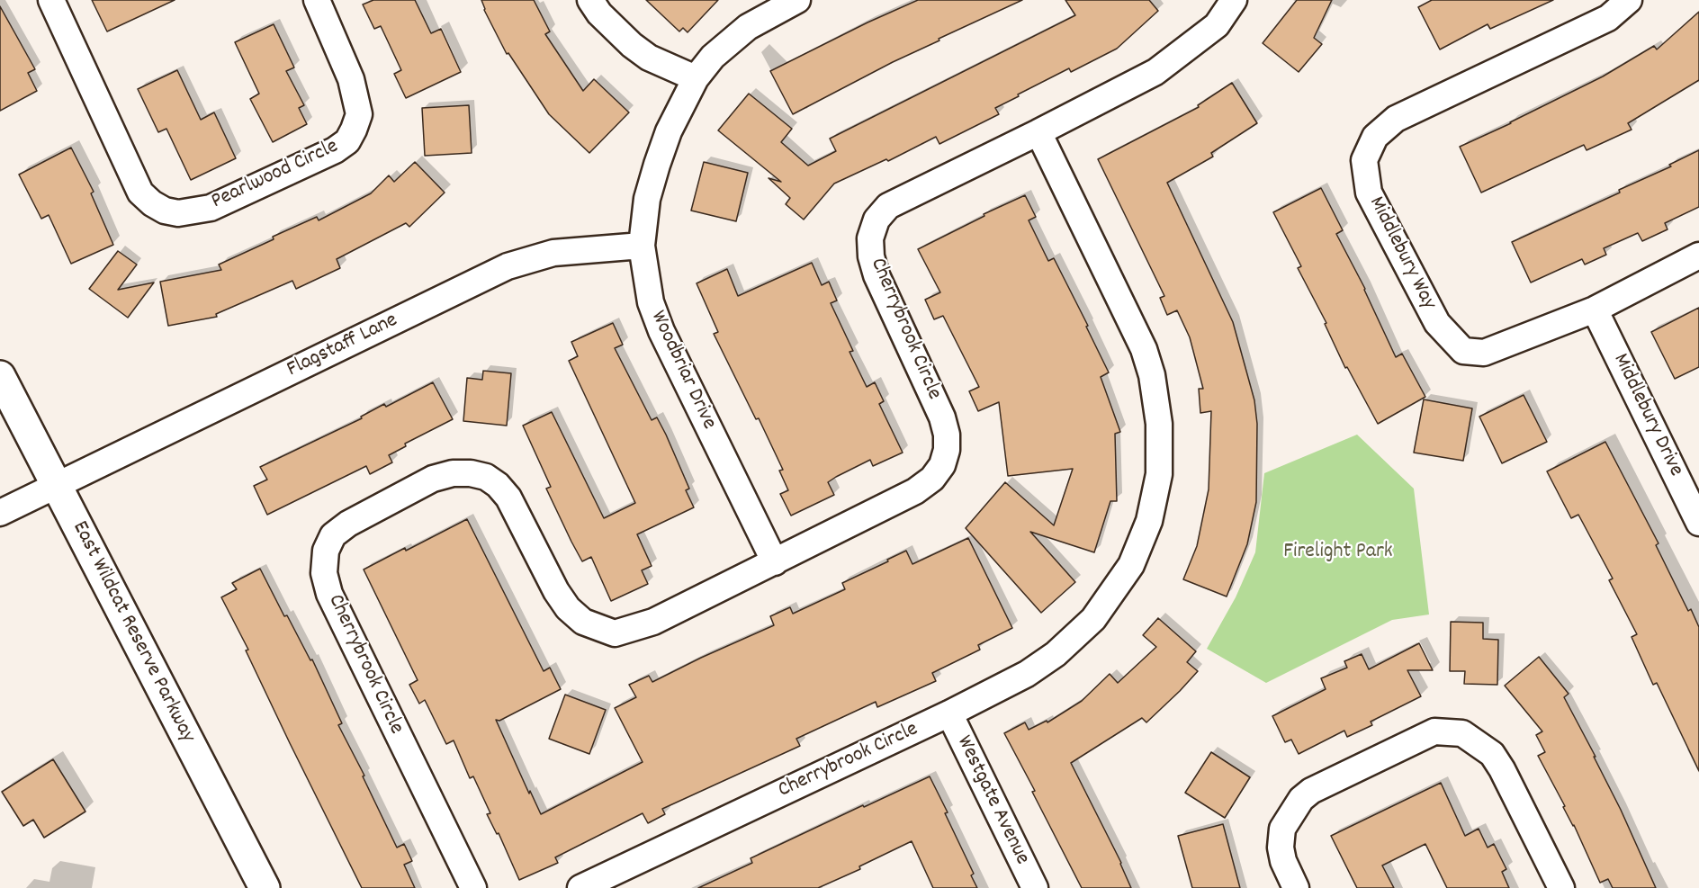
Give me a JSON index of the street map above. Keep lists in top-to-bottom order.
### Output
{
  "streets": {
    "main road": ["East Wildcat Reserve Parkway"],
    "street": [
      "Pearlwood Circle",
      "Middlebury Way",
      "Cherrybrook Circle",
      "Flagstaff Lane",
      "Woodbriar Drive",
      "Middlebury Drive",
      "Westgate Avenue"
    ]
  },
  "crossings": [
    ["Middlebury Way", "Middlebury Drive"],
    ["Cherrybrook Circle", "Woodbriar Drive"],
    ["Cherrybrook Circle", "Westgate Avenue"],
    ["Flagstaff Lane", "Woodbriar Drive"],
    ["Flagstaff Lane", "East Wildcat Reserve Parkway"]
  ],
  "parks": ["Firelight Park"]
}
